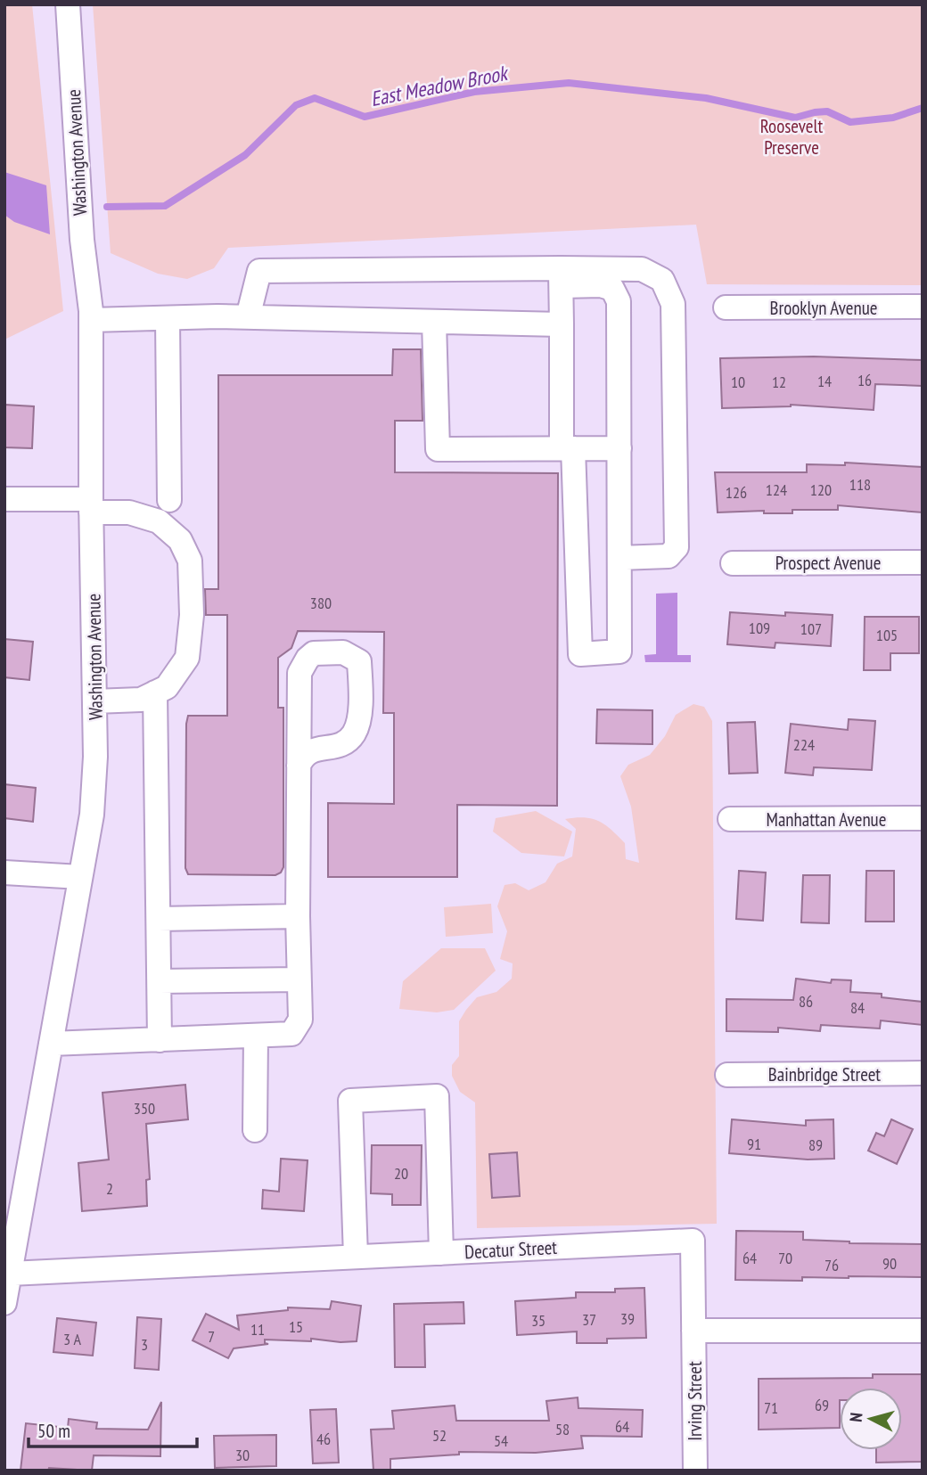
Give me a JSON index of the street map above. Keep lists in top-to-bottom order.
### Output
{
  "streets": {
    "street": [
      "Washington Avenue",
      "Brooklyn Avenue",
      "Prospect Avenue",
      "Manhattan Avenue",
      "Bainbridge Street",
      "Decatur Street",
      "Irving Street"
    ]
  },
  "crossings": [
    ["Washington Avenue", "Decatur Street"],
    ["Decatur Street", "Irving Street"]
  ],
  "water": ["East Meadow Brook"],
  "parks": ["Roosevelt Preserve"],
  "house_numbers": [
    "16",
    "14",
    "10",
    "12",
    "118",
    "124",
    "120",
    "126",
    "380",
    "109",
    "107",
    "105",
    "224",
    "86",
    "84",
    "350",
    "91",
    "89",
    "20",
    "2",
    "64",
    "70",
    "90",
    "76",
    "39",
    "37",
    "35",
    "15",
    "11",
    "7",
    "3 A",
    "3",
    "69",
    "71",
    "64",
    "58",
    "52",
    "46",
    "54",
    "30"
  ],
  "scale_bar": "50 m",
  "north": "left"
}
